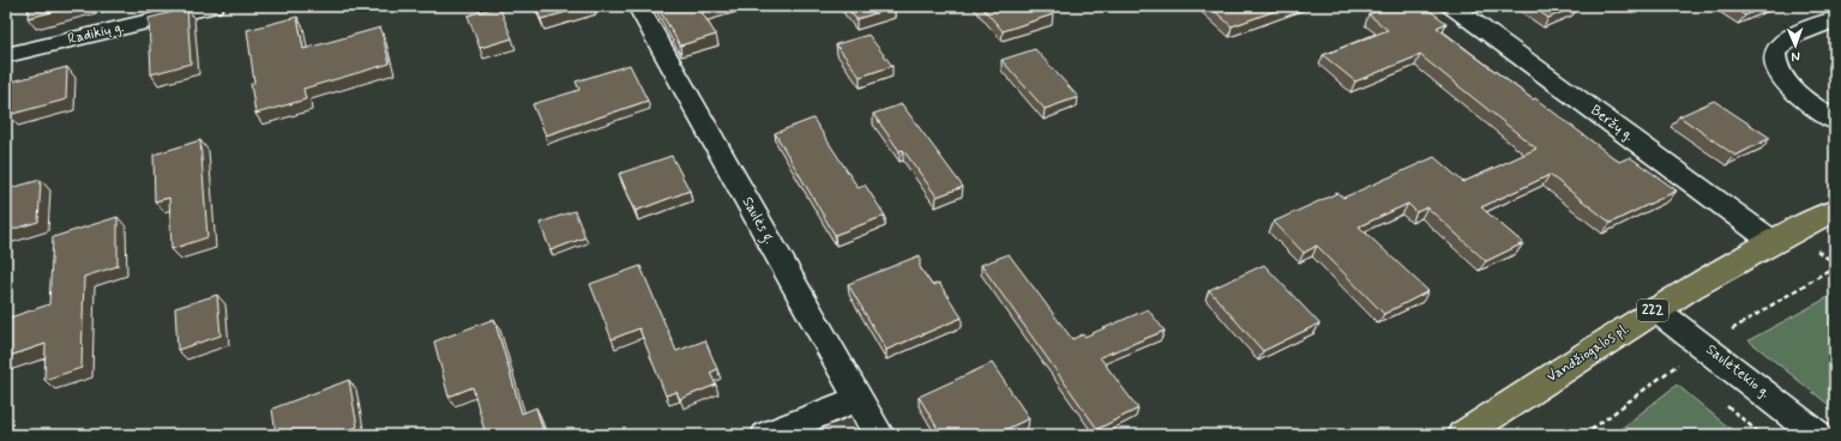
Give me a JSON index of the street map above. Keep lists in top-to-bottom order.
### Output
{
  "streets": {
    "main road": ["222", "Vandžiogalos pl."],
    "street": [
      "Radikių g.",
      "Beržų g.",
      "Saulės g.",
      "Saulėtekio g."
    ]
  },
  "crossings": [
    ["Beržų g.", "Vandžiogalos pl."],
    ["Vandžiogalos pl.", "Saulėtekio g."]
  ],
  "north": "bottom"
}
